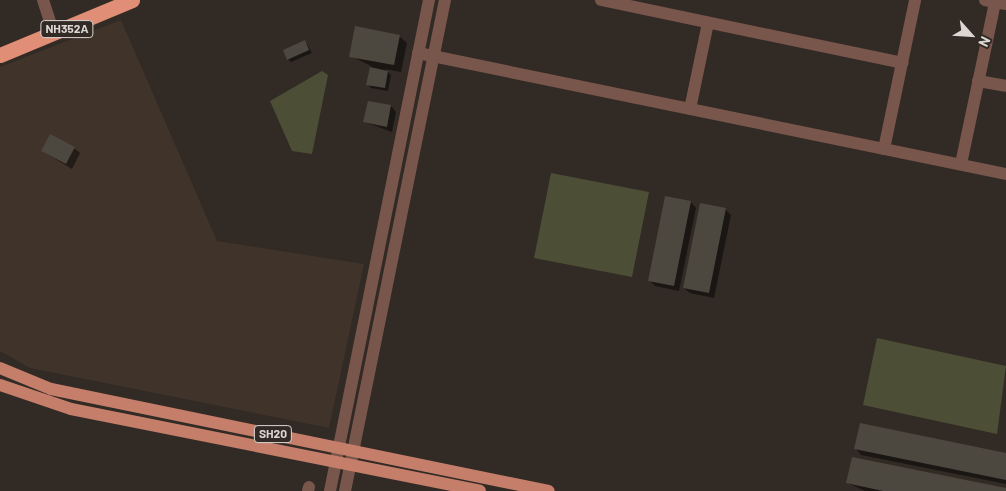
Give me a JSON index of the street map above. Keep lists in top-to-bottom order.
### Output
{
  "streets": {
    "highway": ["NH352A"],
    "main road": ["SH20"]
  },
  "north": "bottom right"
}
